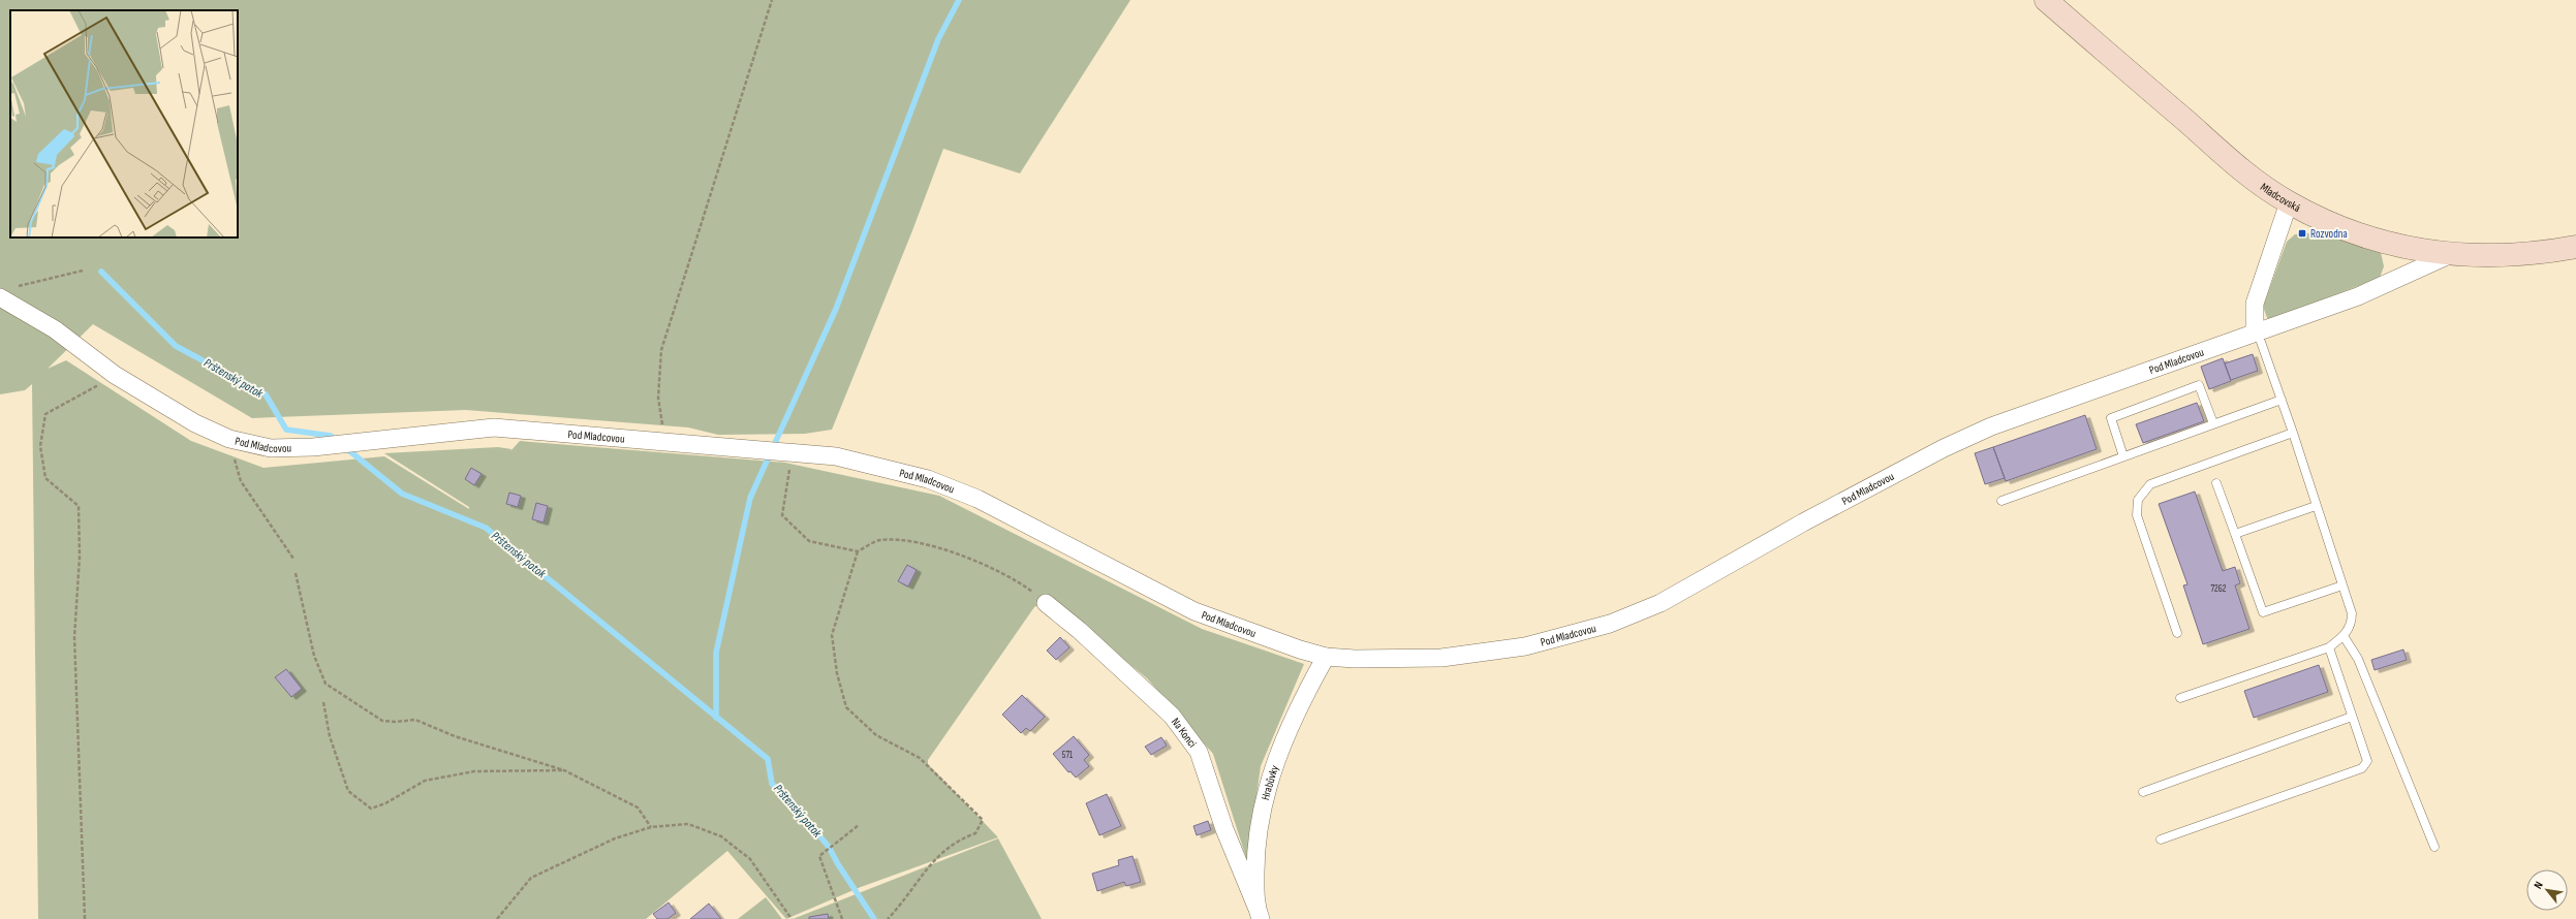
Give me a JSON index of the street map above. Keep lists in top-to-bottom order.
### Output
{
  "streets": {
    "street": [
      "Mladcovská",
      "Pod Mladcovou",
      "Na Konci",
      "Hrabůvky"
    ]
  },
  "crossings": [
    ["Mladcovská", "Pod Mladcovou"],
    ["Pod Mladcovou", "Hrabůvky"],
    ["Na Konci", "Hrabůvky"]
  ],
  "water": ["Prštenský potok"],
  "places": {
    "transit": ["Rozvodna"]
  },
  "house_numbers": ["7262", "571"],
  "north": "top left"
}
